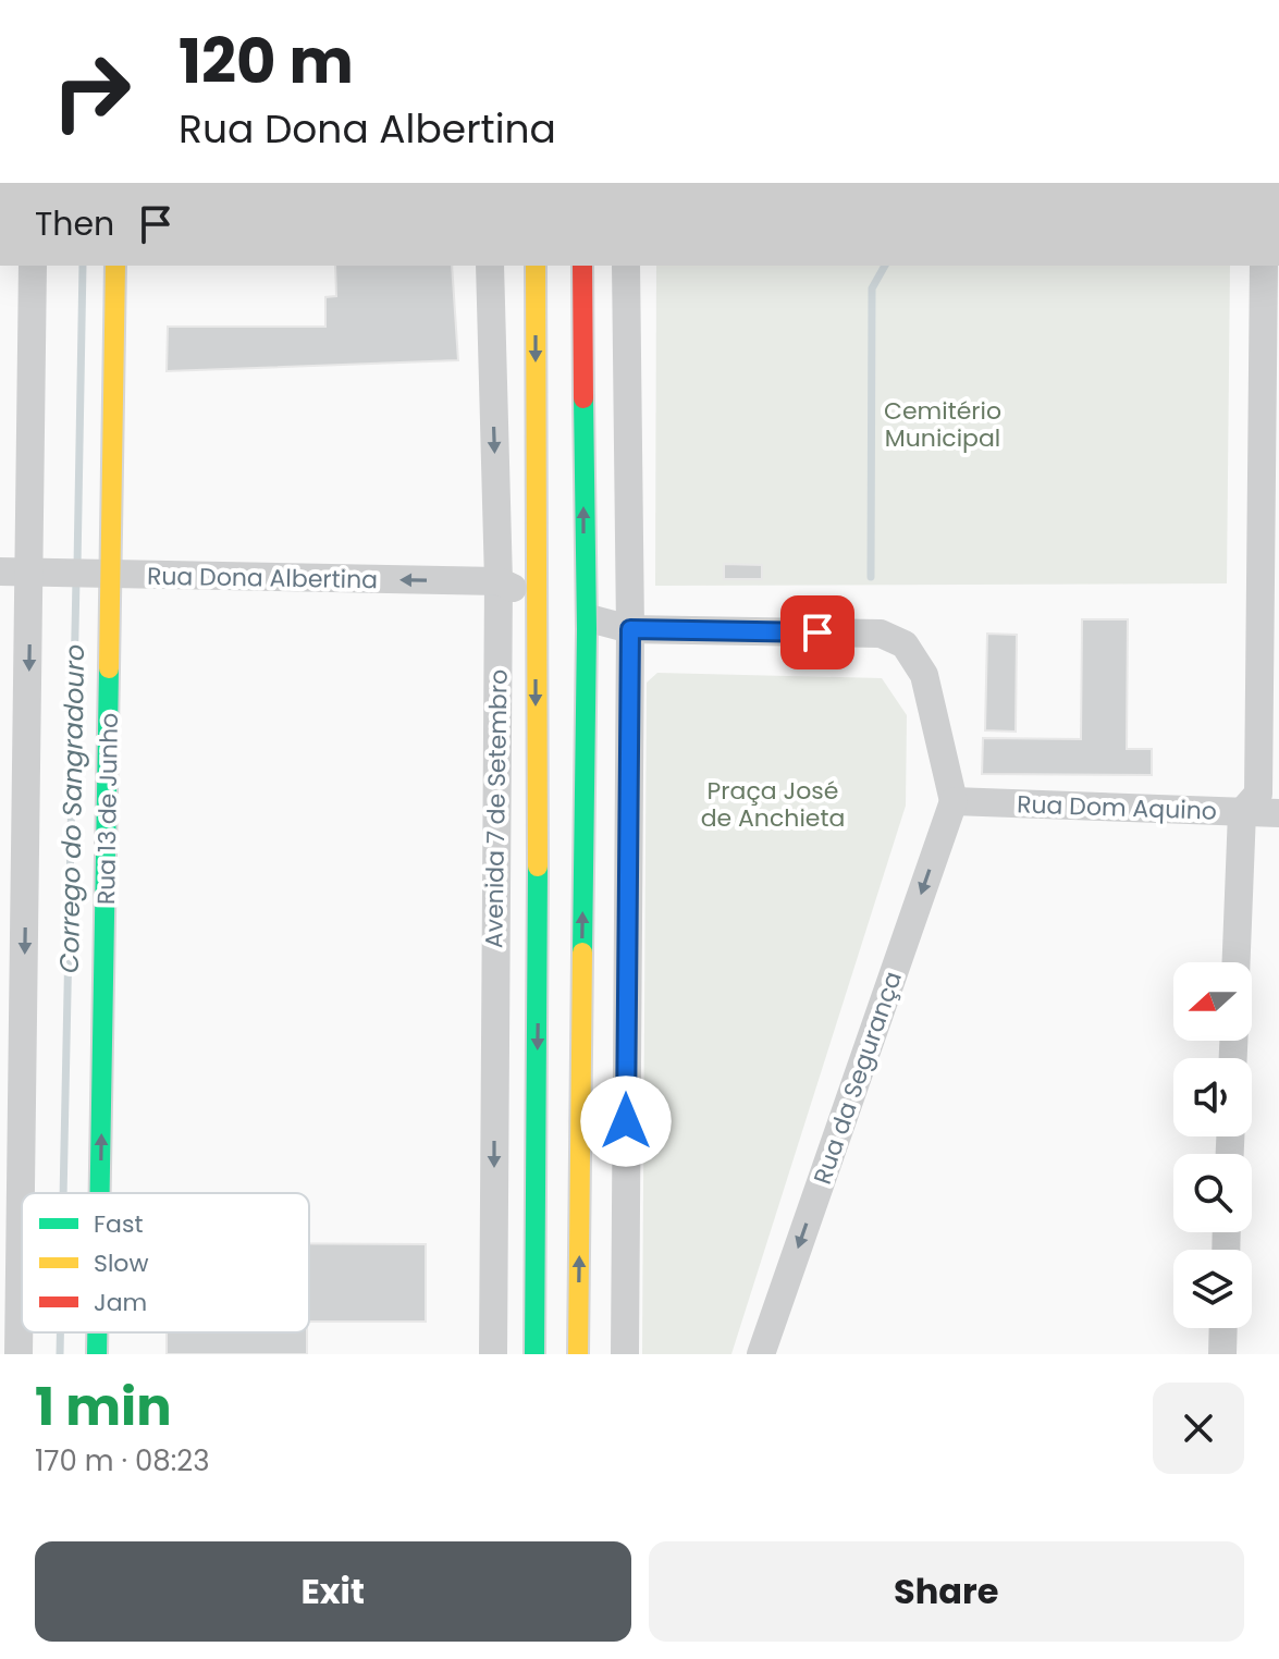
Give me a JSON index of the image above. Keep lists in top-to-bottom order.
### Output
{
  "streets": {
    "main road": ["Rua 13 de Junho", "Avenida 7 de Setembro"],
    "street": ["Rua Dona Albertina", "Rua Dom Aquino", "Rua da Segurança"]
  },
  "crossings": [
    ["Rua Dona Albertina", "Rua 13 de Junho"],
    ["Rua Dona Albertina", "Avenida 7 de Setembro"],
    ["Rua Dom Aquino", "Rua da Segurança"]
  ],
  "one_way": ["Rua Dona Albertina", "Rua 13 de Junho"],
  "water": ["Corrego do Sangradouro"],
  "parks": ["Cemitério Municipal", "Praça José de Anchieta"],
  "legend": ["Fast", "Slow", "Jam"],
  "north": "left",
  "page": {
    "turn": ["120 m", "Rua Dona Albertina"],
    "then": "Then",
    "heading": ["1 min", "170 m · 08:23"],
    "buttons": ["Exit", "Share"]
  }
}
